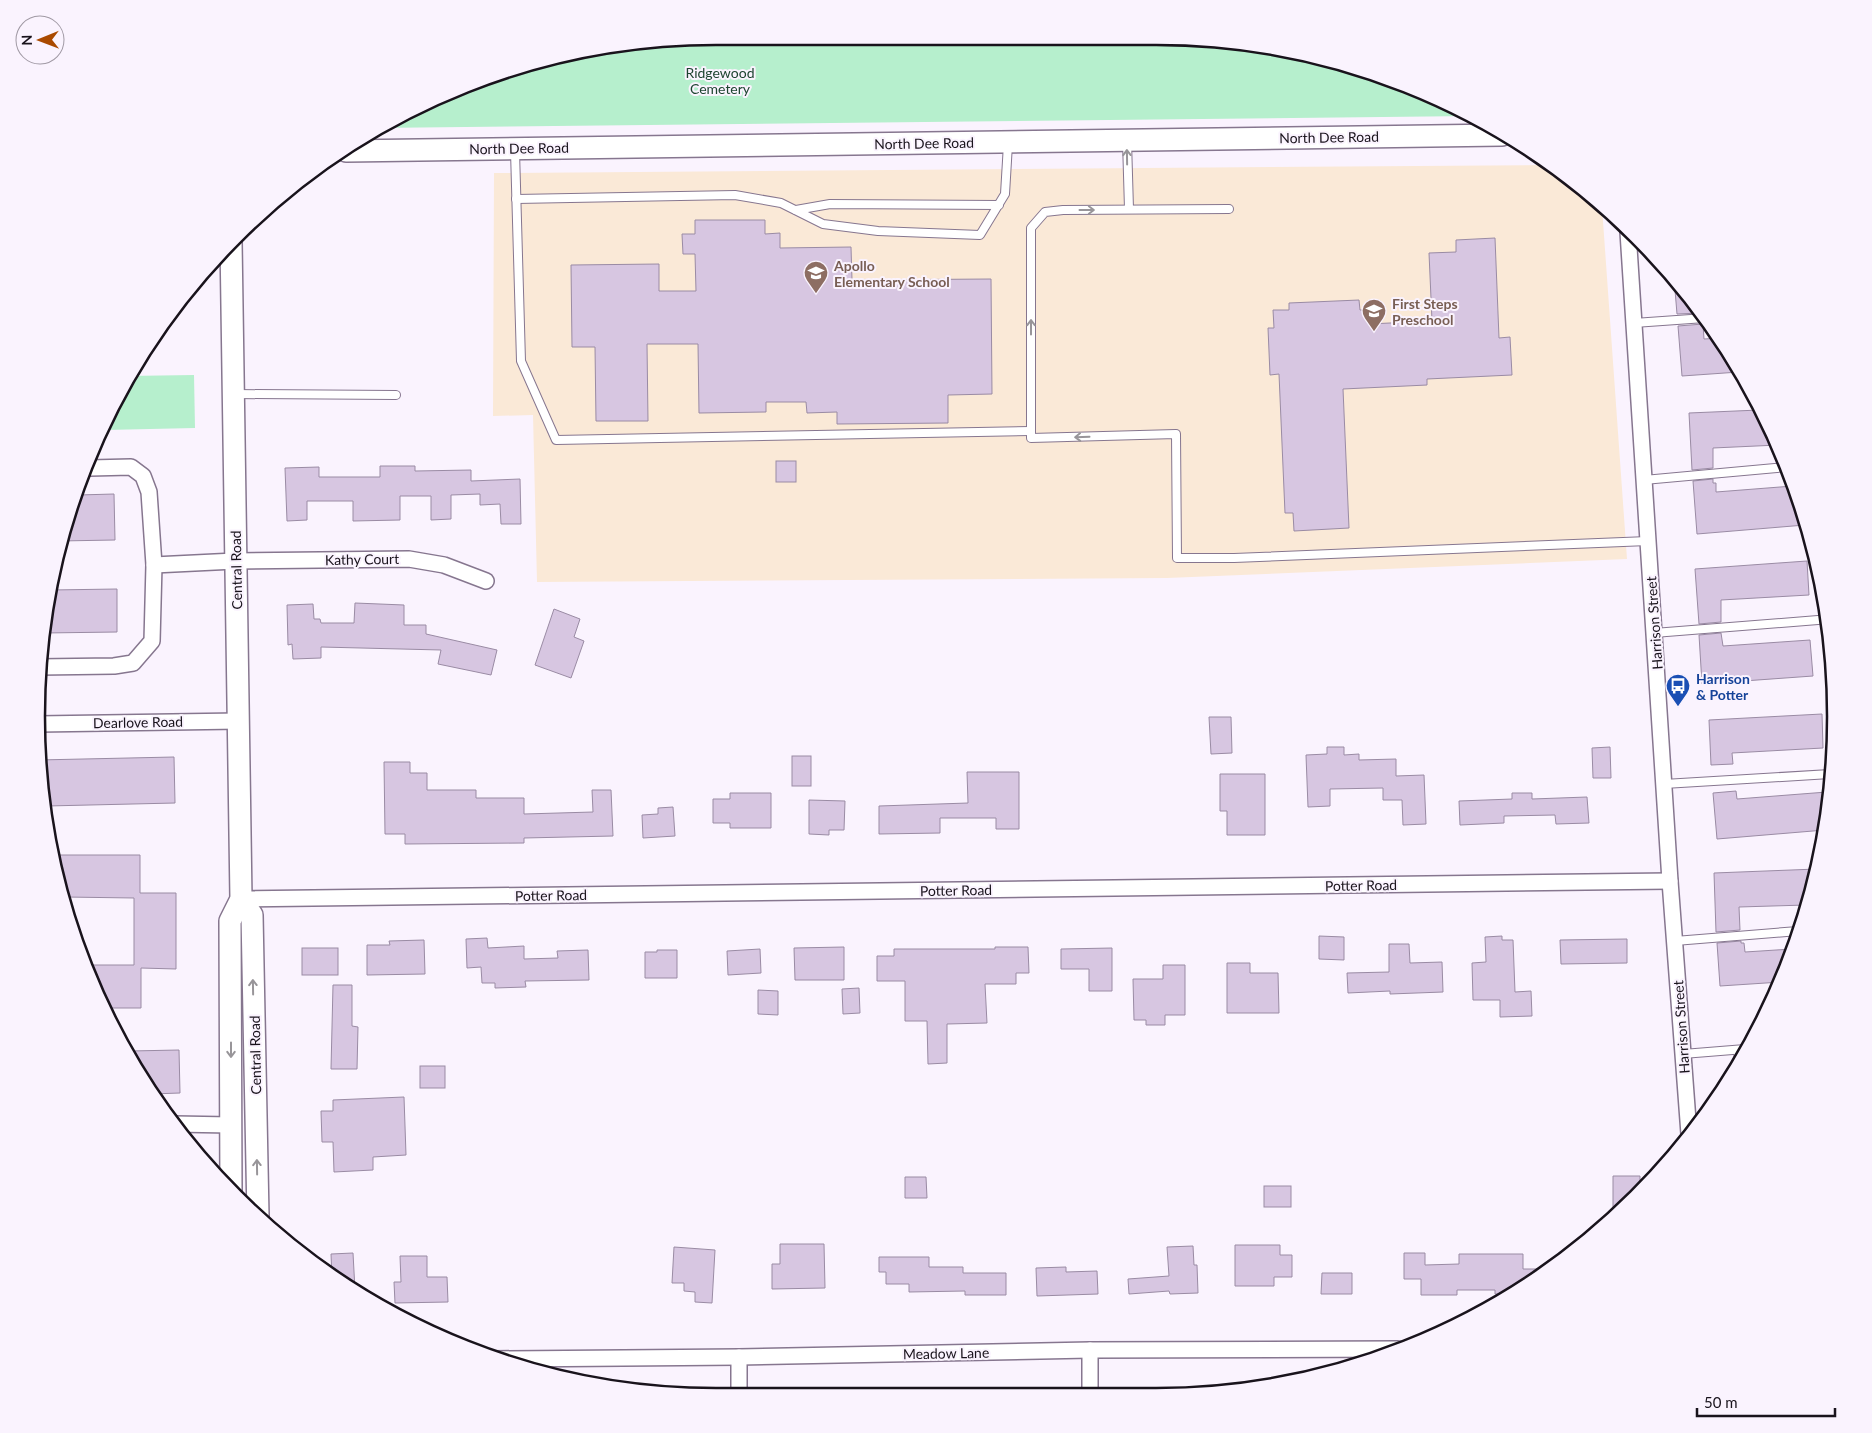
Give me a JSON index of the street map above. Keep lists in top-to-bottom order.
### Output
{
  "streets": {
    "main road": ["North Dee Road", "Central Road"],
    "street": [
      "Kathy Court",
      "Harrison Street",
      "Dearlove Road",
      "Potter Road",
      "Meadow Lane"
    ]
  },
  "crossings": [
    ["Kathy Court", "Central Road"],
    ["Central Road", "Dearlove Road"],
    ["Central Road", "Potter Road"],
    ["Harrison Street", "Potter Road"]
  ],
  "parks": ["Ridgewood Cemetery"],
  "places": {
    "school or university": ["Apollo Elementary School", "First Steps Preschool"],
    "bus stop": ["Harrison & Potter"]
  },
  "scale_bar": "50 m",
  "north": "left"
}
